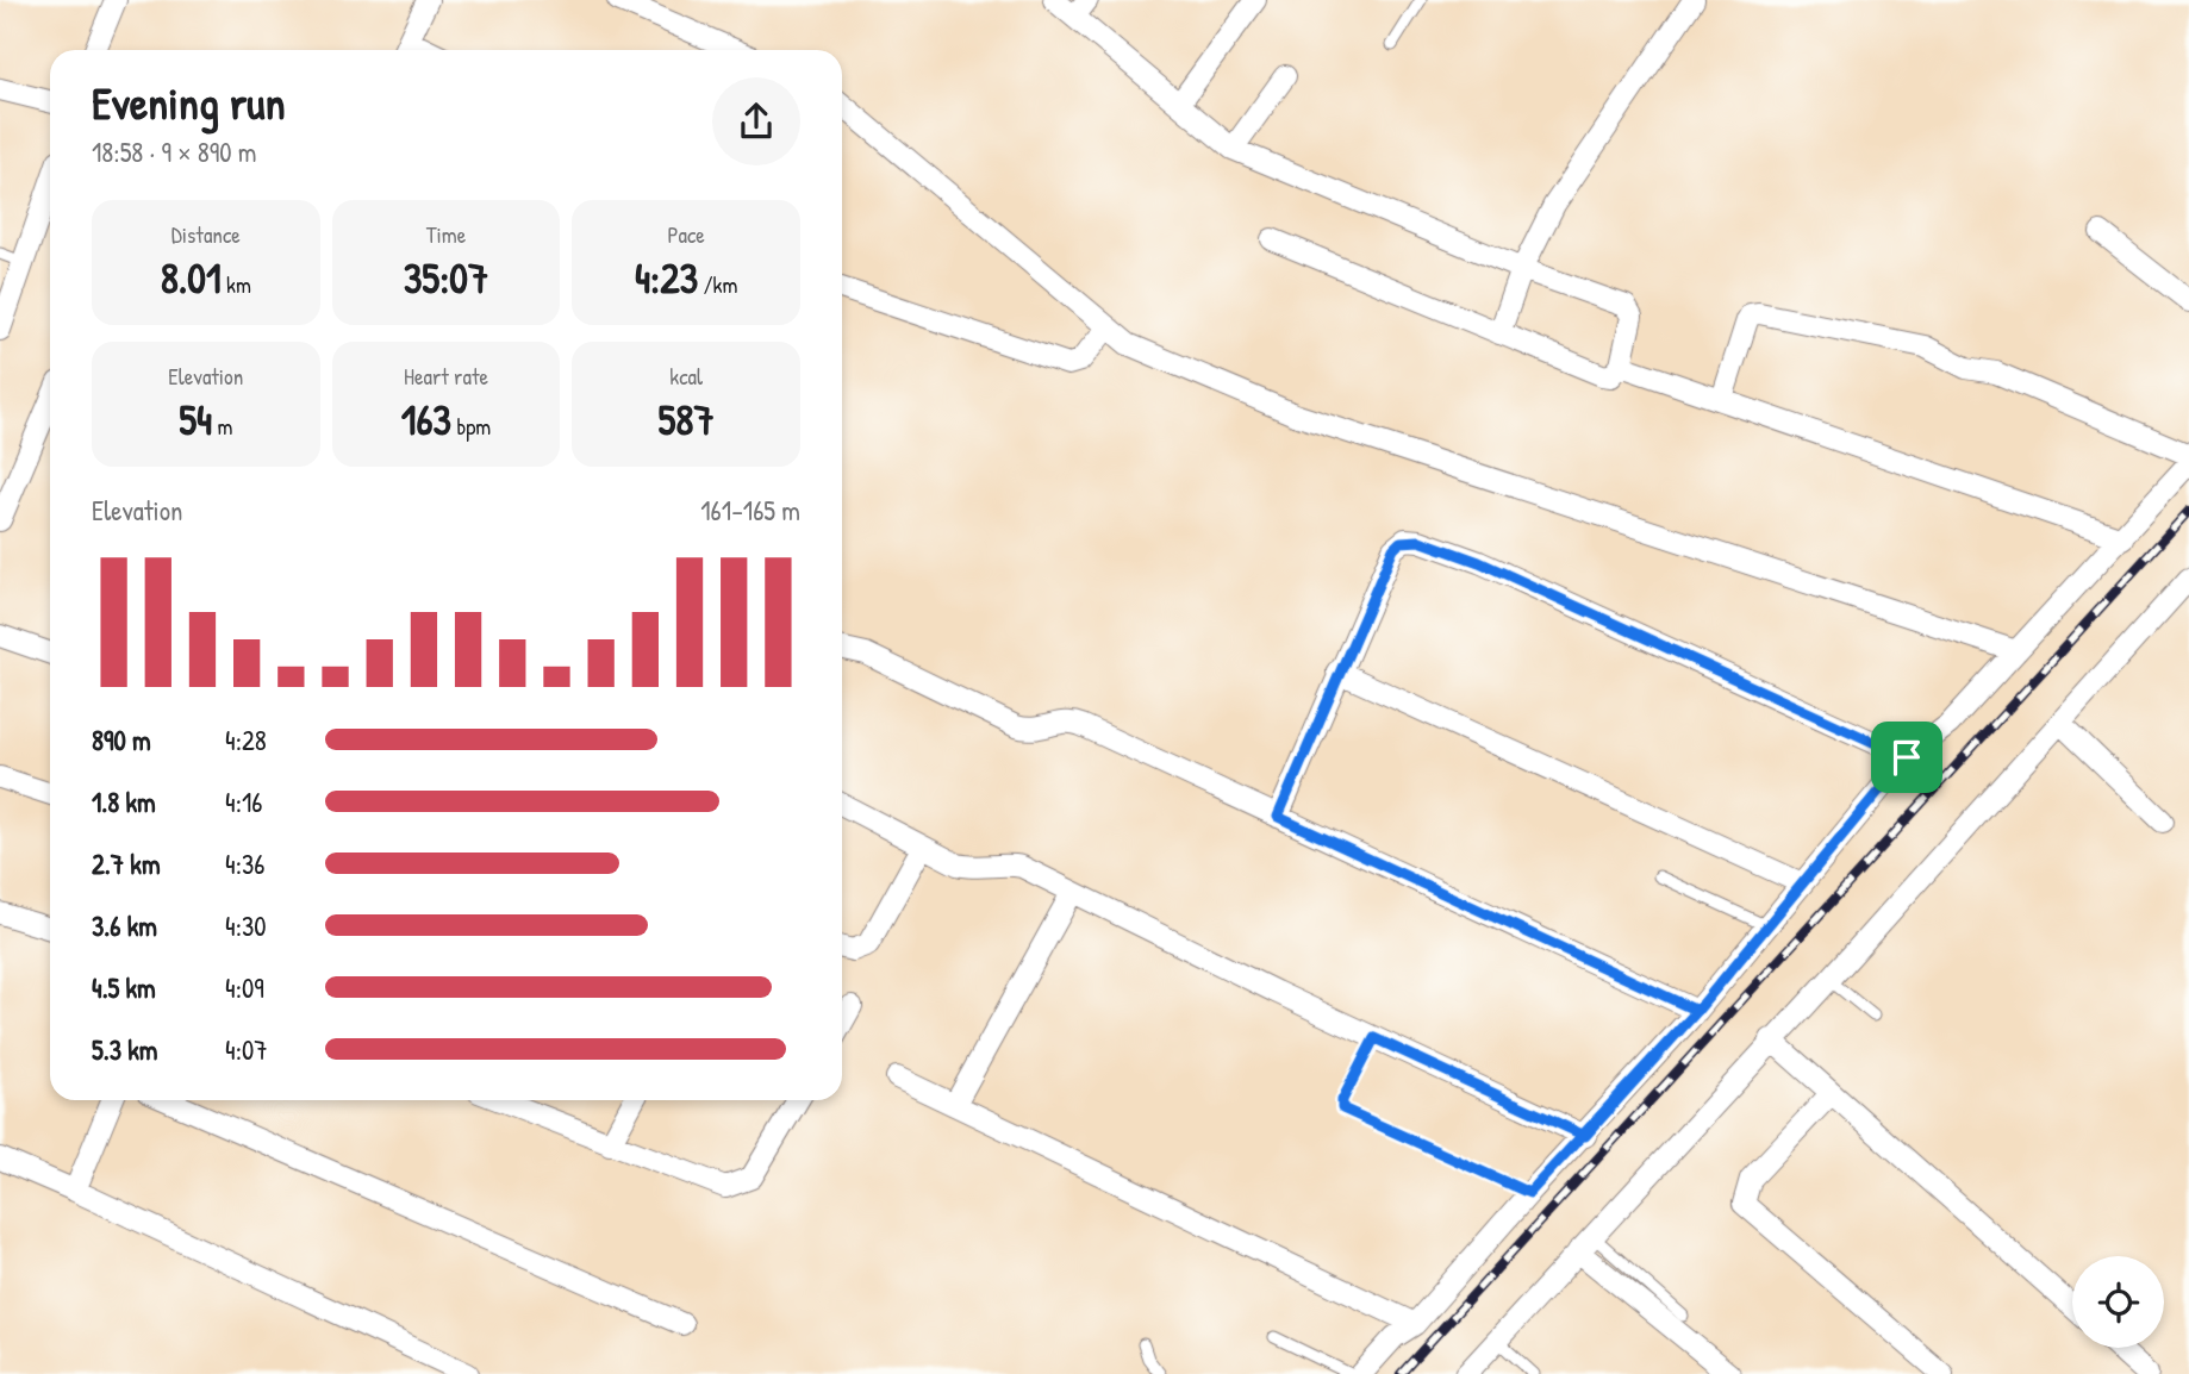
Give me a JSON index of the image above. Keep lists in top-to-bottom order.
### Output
{
  "page": {
    "heading": ["Evening run", "18:58 · 9 × 890 m"],
    "stats": [
      ["Distance", "8.01 km"],
      ["Time", "35:07"],
      ["Pace", "4:23 /km"],
      ["Elevation", "54 m"],
      ["Heart rate", "163 bpm"],
      ["kcal", "587"]
    ],
    "chart": ["Elevation", "161–165 m"],
    "list": [
      {
        "name": "890 m",
        "note": "4:28"
      },
      {
        "name": "1.8 km",
        "note": "4:16"
      },
      {
        "name": "2.7 km",
        "note": "4:36"
      },
      {
        "name": "3.6 km",
        "note": "4:30"
      },
      {
        "name": "4.5 km",
        "note": "4:09"
      },
      {
        "name": "5.3 km",
        "note": "4:07"
      }
    ]
  }
}
